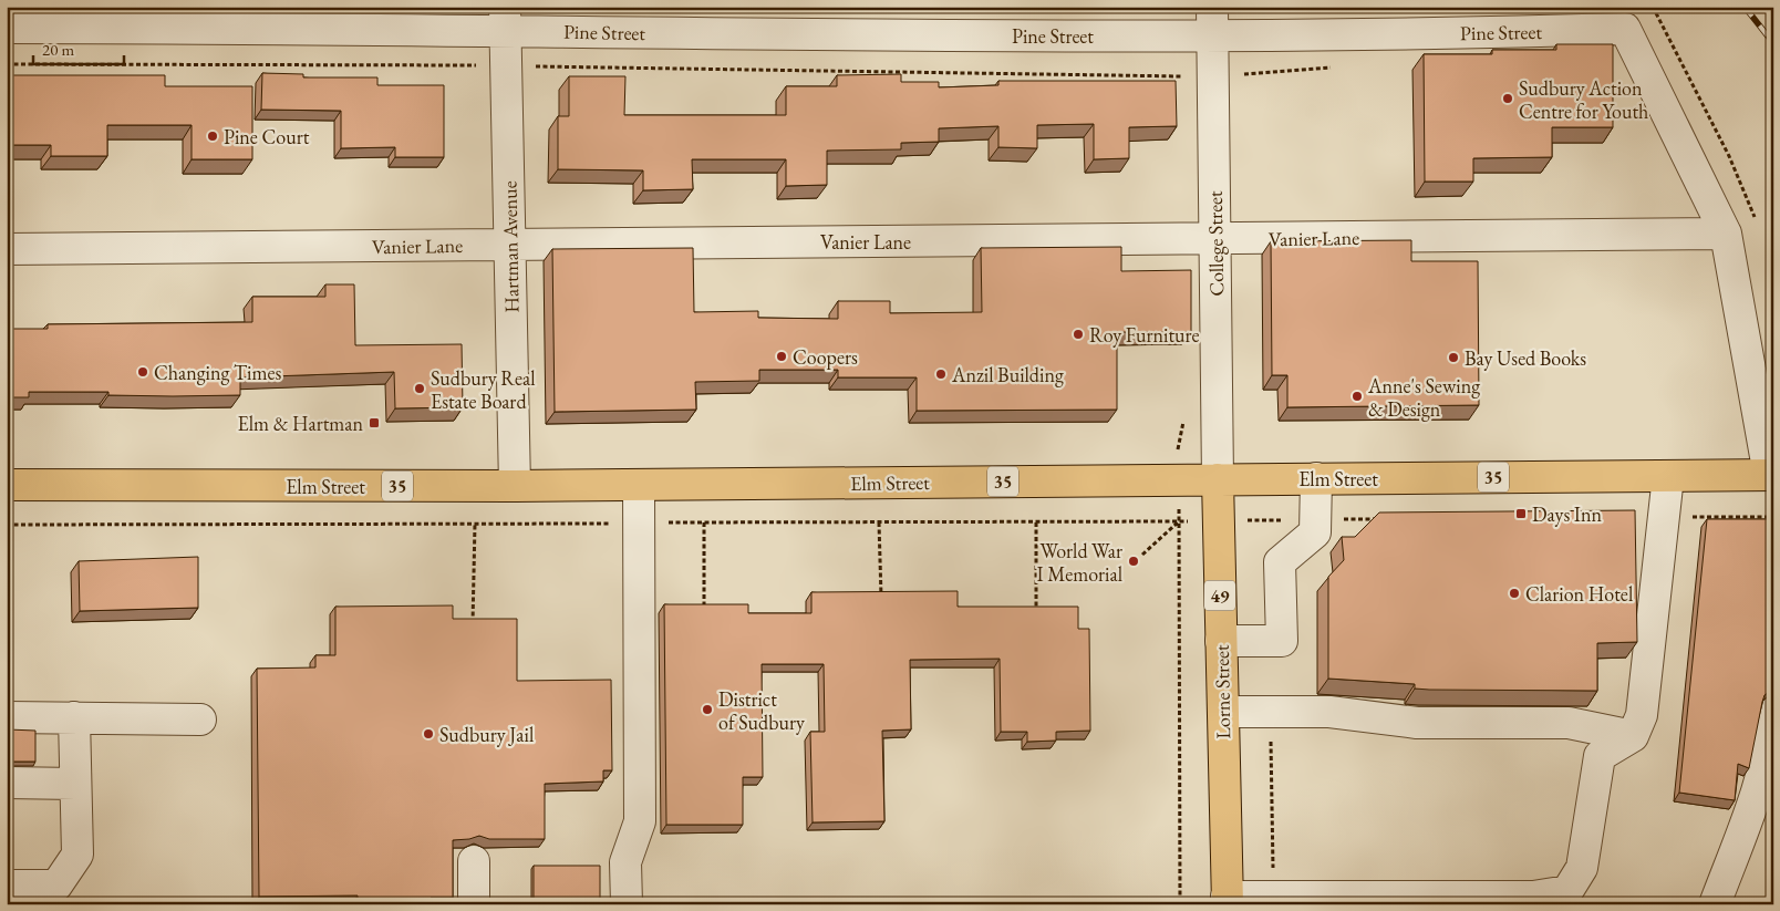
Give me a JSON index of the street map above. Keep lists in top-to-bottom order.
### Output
{
  "streets": {
    "main road": [
      "35",
      "Elm Street",
      "49",
      "Lorne Street"
    ],
    "street": [
      "Pine Street",
      "Vanier Lane",
      "College Street",
      "Hartman Avenue"
    ]
  },
  "crossings": [
    ["Pine Street", "Vanier Lane"],
    ["Pine Street", "College Street"],
    ["Pine Street", "Hartman Avenue"],
    ["Pine Street", "Elm Street"],
    ["Vanier Lane", "College Street"],
    ["Vanier Lane", "Hartman Avenue"],
    ["College Street", "Elm Street"],
    ["College Street", "Lorne Street"],
    ["Hartman Avenue", "Elm Street"],
    ["Elm Street", "Lorne Street"]
  ],
  "places": {
    "other": [
      "Sudbury Action Centre for Youth",
      "Pine Court",
      "Roy Furniture",
      "Coopers",
      "Bay Used Books",
      "Changing Times",
      "Anzil Building",
      "Sudbury Real Estate Board",
      "Anne's Sewing & Design",
      "World War I Memorial",
      "Clarion Hotel",
      "District of Sudbury",
      "Sudbury Jail"
    ],
    "transit": ["Elm & Hartman", "Days Inn"]
  },
  "scale_bar": "20 m"
}
